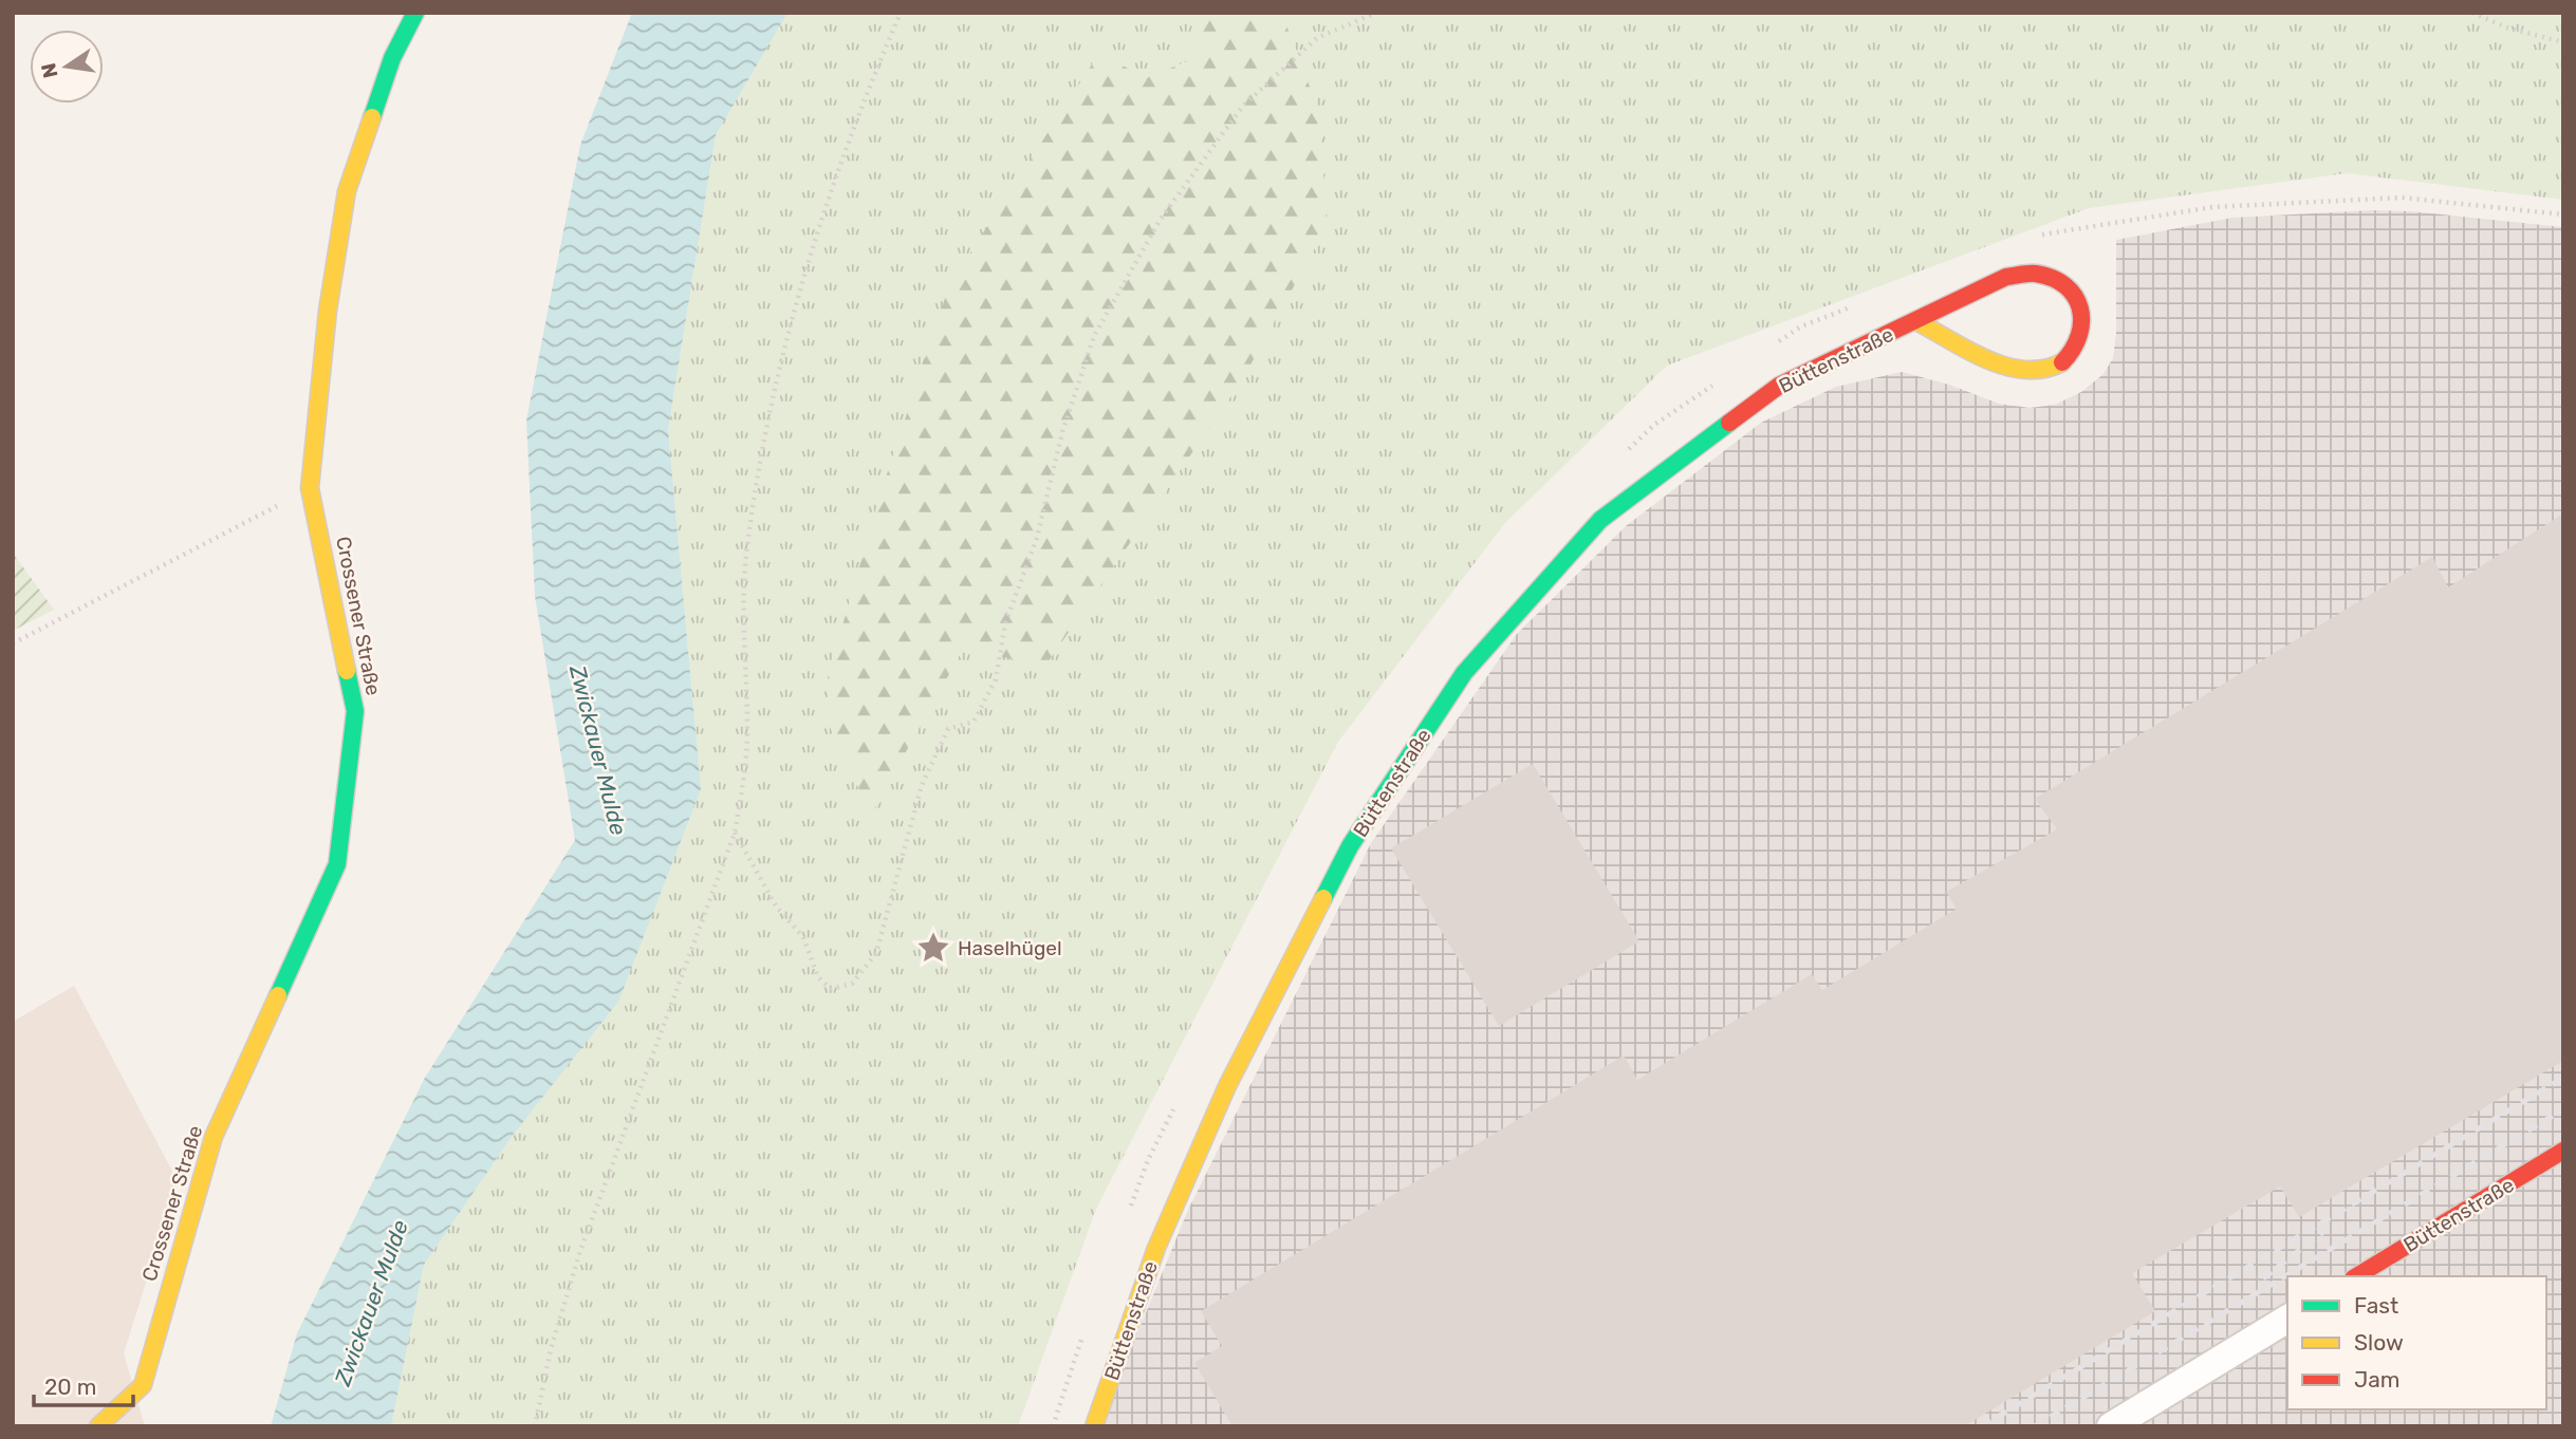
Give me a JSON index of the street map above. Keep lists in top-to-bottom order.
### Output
{
  "streets": {
    "street": ["Büttenstraße", "Crossener Straße"]
  },
  "water": ["Zwickauer Mulde"],
  "places": {
    "place": ["Haselhügel"]
  },
  "legend": ["Fast", "Slow", "Jam"],
  "scale_bar": "20 m",
  "north": "left"
}
